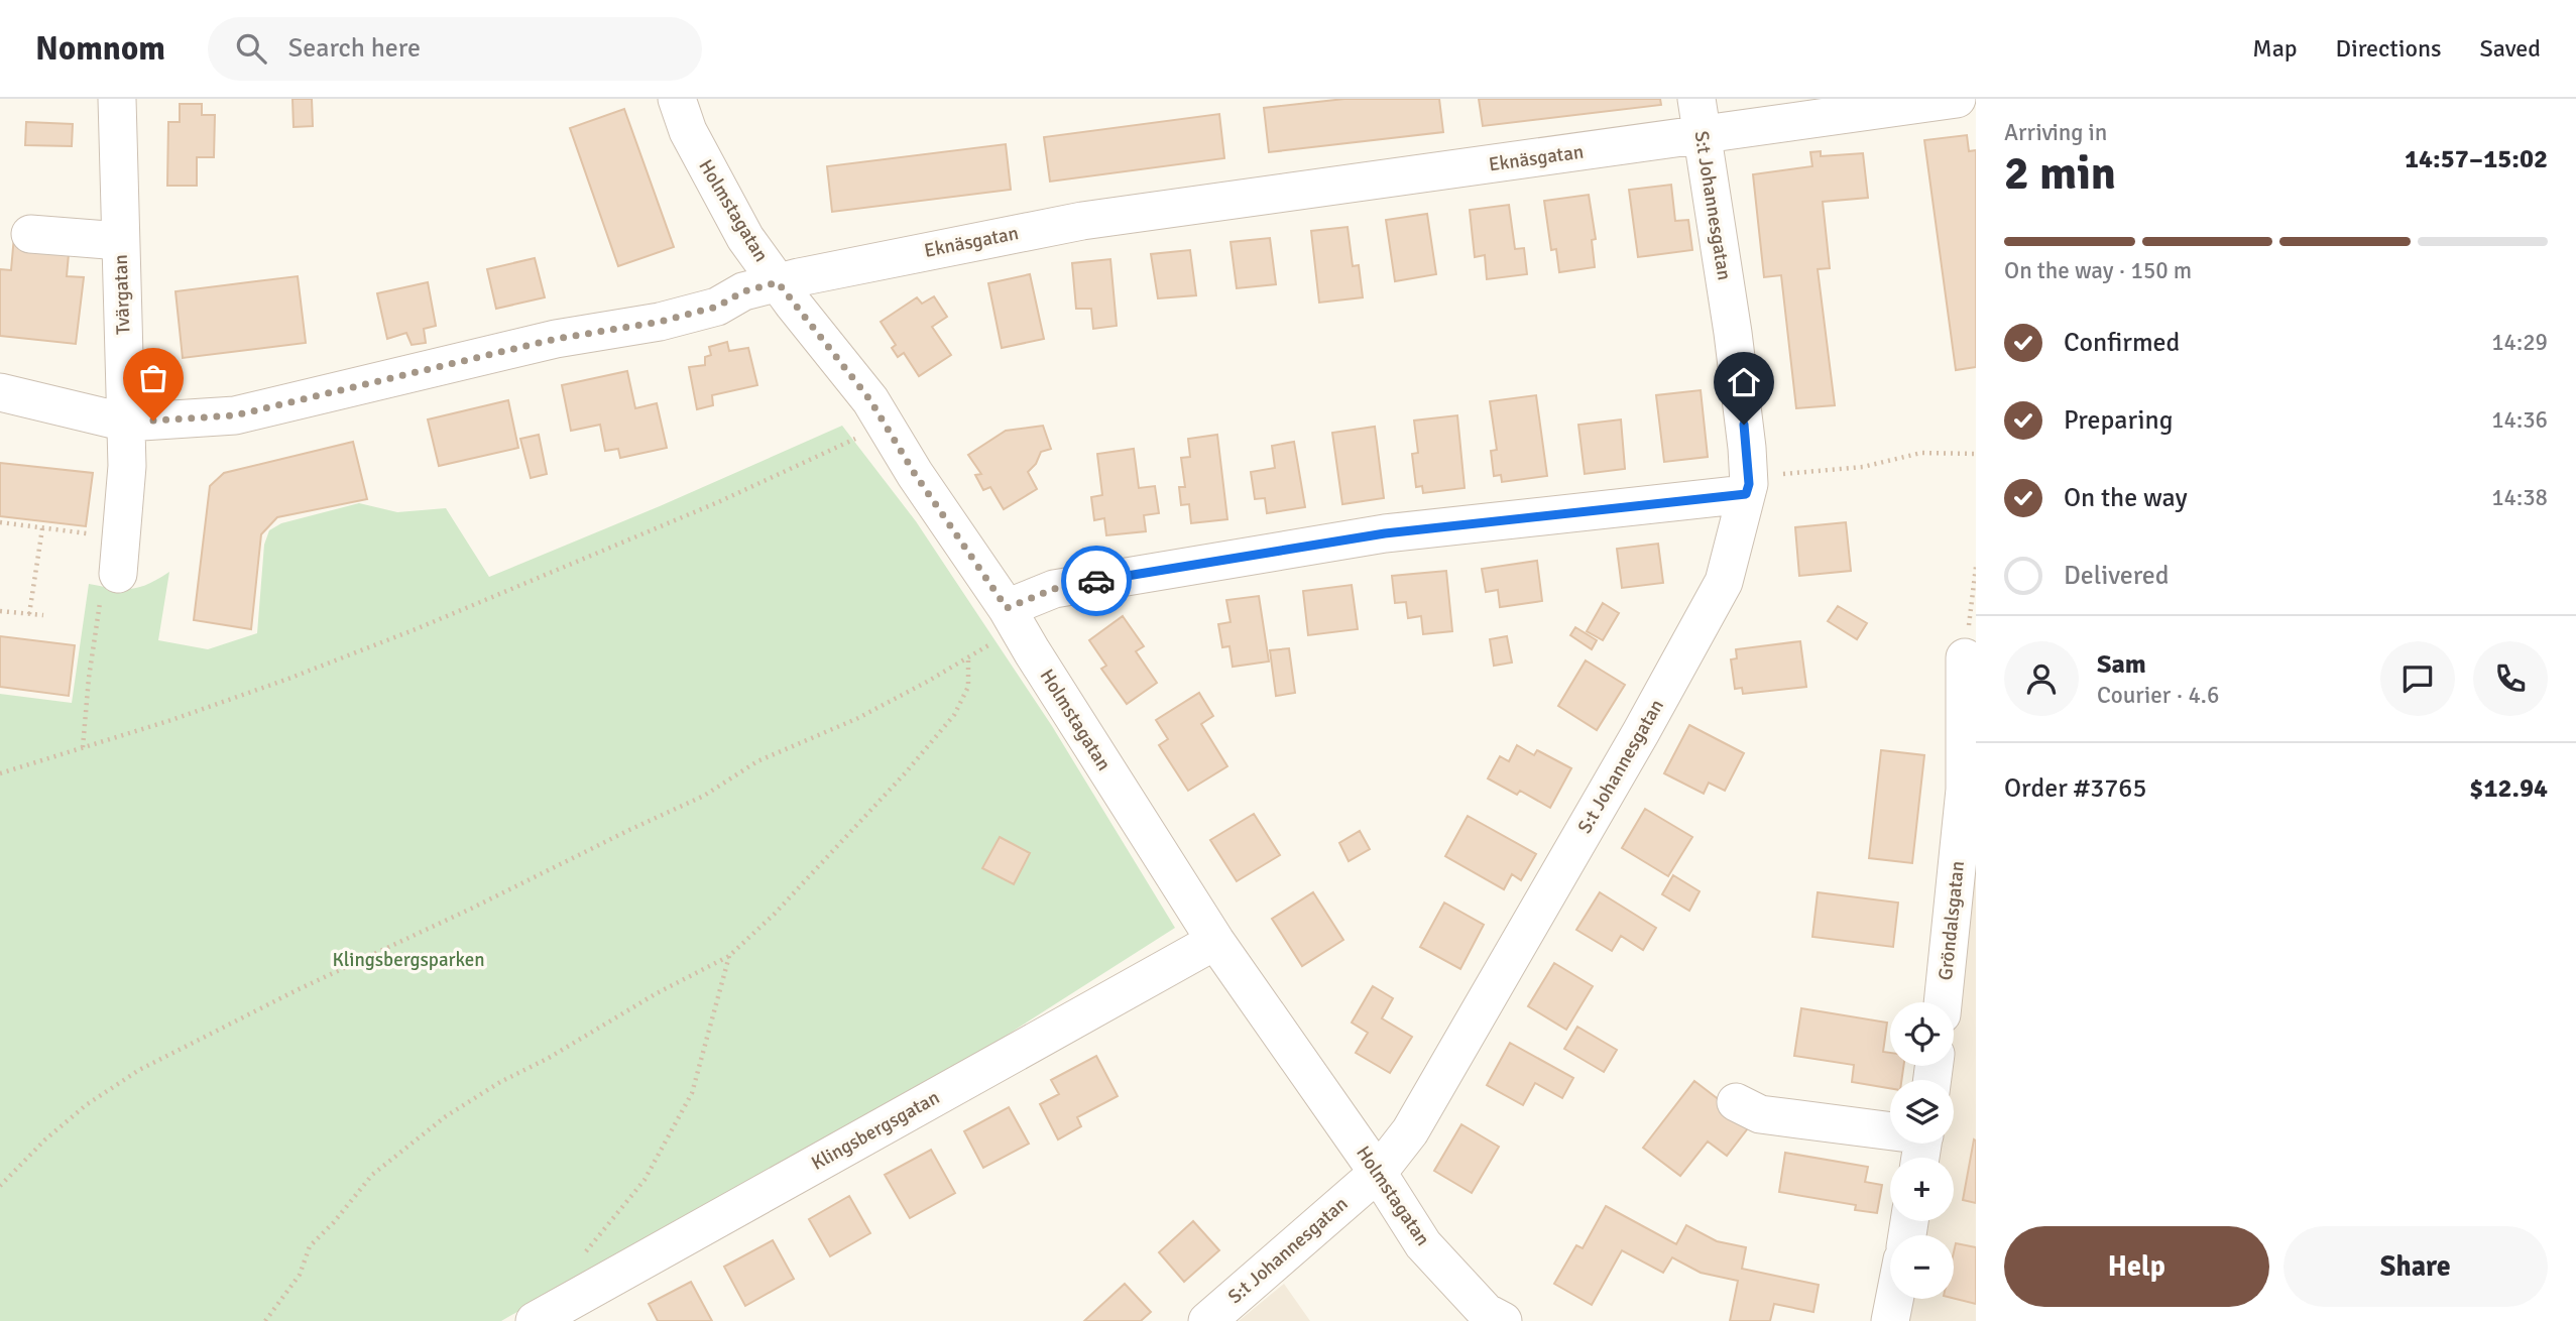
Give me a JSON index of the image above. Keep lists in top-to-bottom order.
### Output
{
  "streets": {
    "street": [
      "Eknäsgatan",
      "S:t Johannesgatan",
      "Holmstagatan",
      "Tvärgatan",
      "Gröndalsgatan",
      "Klingsbergsgatan"
    ]
  },
  "crossings": [
    ["Eknäsgatan", "S:t Johannesgatan"],
    ["Eknäsgatan", "Holmstagatan"],
    ["Eknäsgatan", "Tvärgatan"],
    ["S:t Johannesgatan", "Holmstagatan"],
    ["Holmstagatan", "Klingsbergsgatan"]
  ],
  "parks": ["Klingsbergsparken"],
  "page": {
    "header": "Nomnom",
    "search": "Search here",
    "nav": ["Map", "Directions", "Saved"],
    "heading": ["2 min", "Arriving in", "14:57–15:02"],
    "panel": [
      "Sam",
      "Courier · 4.6",
      "Order #3765",
      "$12.94"
    ],
    "bar": "On the way · 150 m",
    "list": [
      ["Confirmed", "14:29"],
      ["Preparing", "14:36"],
      ["On the way", "14:38"],
      "Delivered"
    ],
    "map_buttons": ["+", "−"],
    "buttons": ["Help", "Share"]
  }
}
